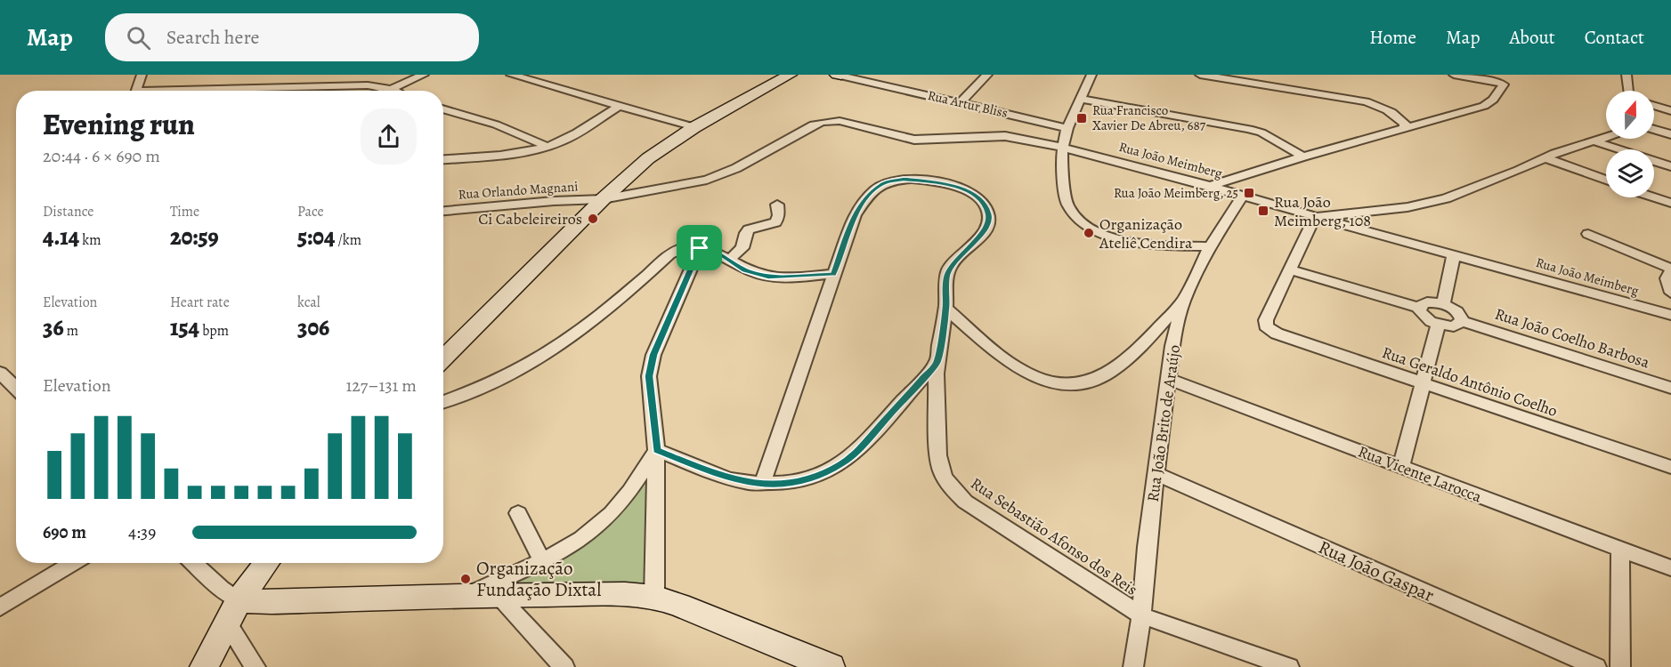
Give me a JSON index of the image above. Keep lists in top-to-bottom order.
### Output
{
  "streets": {
    "street": [
      "Rua Artur Bliss",
      "Rua João Meimberg",
      "Rua Orlando Magnani",
      "Rua João Coelho Barbosa",
      "Rua Geraldo Antônio Coelho",
      "Rua João Brito de Araújo",
      "Rua Vicente Larocca",
      "Rua Sebastião Afonso dos Reis",
      "Rua João Gaspar"
    ]
  },
  "crossings": [
    ["Rua João Meimberg", "Rua Orlando Magnani"],
    ["Rua João Meimberg", "Rua João Brito de Araújo"],
    ["Rua João Brito de Araújo", "Rua Vicente Larocca"],
    ["Rua João Brito de Araújo", "Rua Sebastião Afonso dos Reis"],
    ["Rua João Brito de Araújo", "Rua João Gaspar"]
  ],
  "places": {
    "transit": ["Rua Francisco Xavier De Abreu, 687", "Rua João Meimberg, 25", "Rua João Meimberg, 108"],
    "other": ["Ci Cabeleireiros", "Organização Ateliê Cendira", "Organização Fundação Dixtal"]
  },
  "north": "top",
  "page": {
    "header": "Map",
    "search": "Search here",
    "nav": [
      "Home",
      "Map",
      "About",
      "Contact"
    ],
    "heading": ["Evening run", "20:44 · 6 × 690 m"],
    "stats": [
      ["Distance", "4.14 km"],
      ["Time", "20:59"],
      ["Pace", "5:04 /km"],
      ["Elevation", "36 m"],
      ["Heart rate", "154 bpm"],
      ["kcal", "306"]
    ],
    "chart": ["Elevation", "127–131 m"],
    "list": [
      {
        "name": "690 m",
        "note": "4:39"
      }
    ]
  }
}
